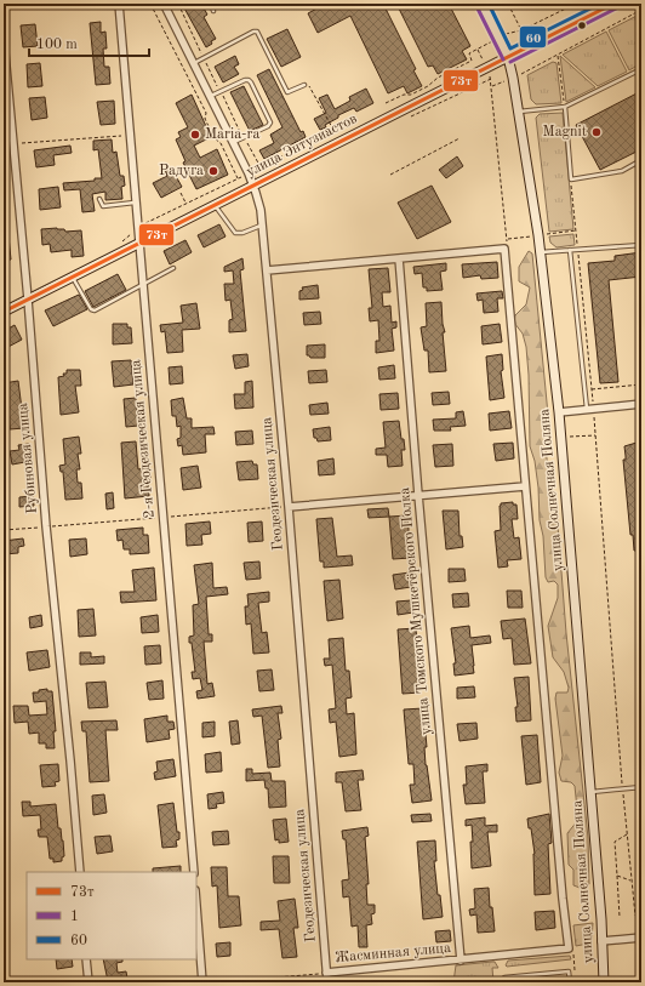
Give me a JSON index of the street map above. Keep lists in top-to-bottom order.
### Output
{
  "streets": {
    "street": [
      "улица Энтузиастов",
      "2-я Геодезическая улица",
      "Рубиновая улица",
      "Геодезическая улица",
      "улица Солнечная Поляна",
      "улица Томского Мушкетёрского Полка",
      "Жасминная улица"
    ]
  },
  "crossings": [
    ["улица Энтузиастов", "2-я Геодезическая улица"],
    ["улица Энтузиастов", "Рубиновая улица"],
    ["улица Энтузиастов", "Геодезическая улица"],
    ["улица Энтузиастов", "улица Солнечная Поляна"],
    ["Геодезическая улица", "Жасминная улица"],
    ["улица Солнечная Поляна", "улица Томского Мушкетёрского Полка"],
    ["улица Солнечная Поляна", "Жасминная улица"],
    ["улица Томского Мушкетёрского Полка", "Жасминная улица"]
  ],
  "places": ["Magnit", "Maria-ra", "Радуга"],
  "lines": ["transit line 73т", "transit line 60", "transit line 1"],
  "legend": ["73т", "1", "60"],
  "scale_bar": "100 m"
}
